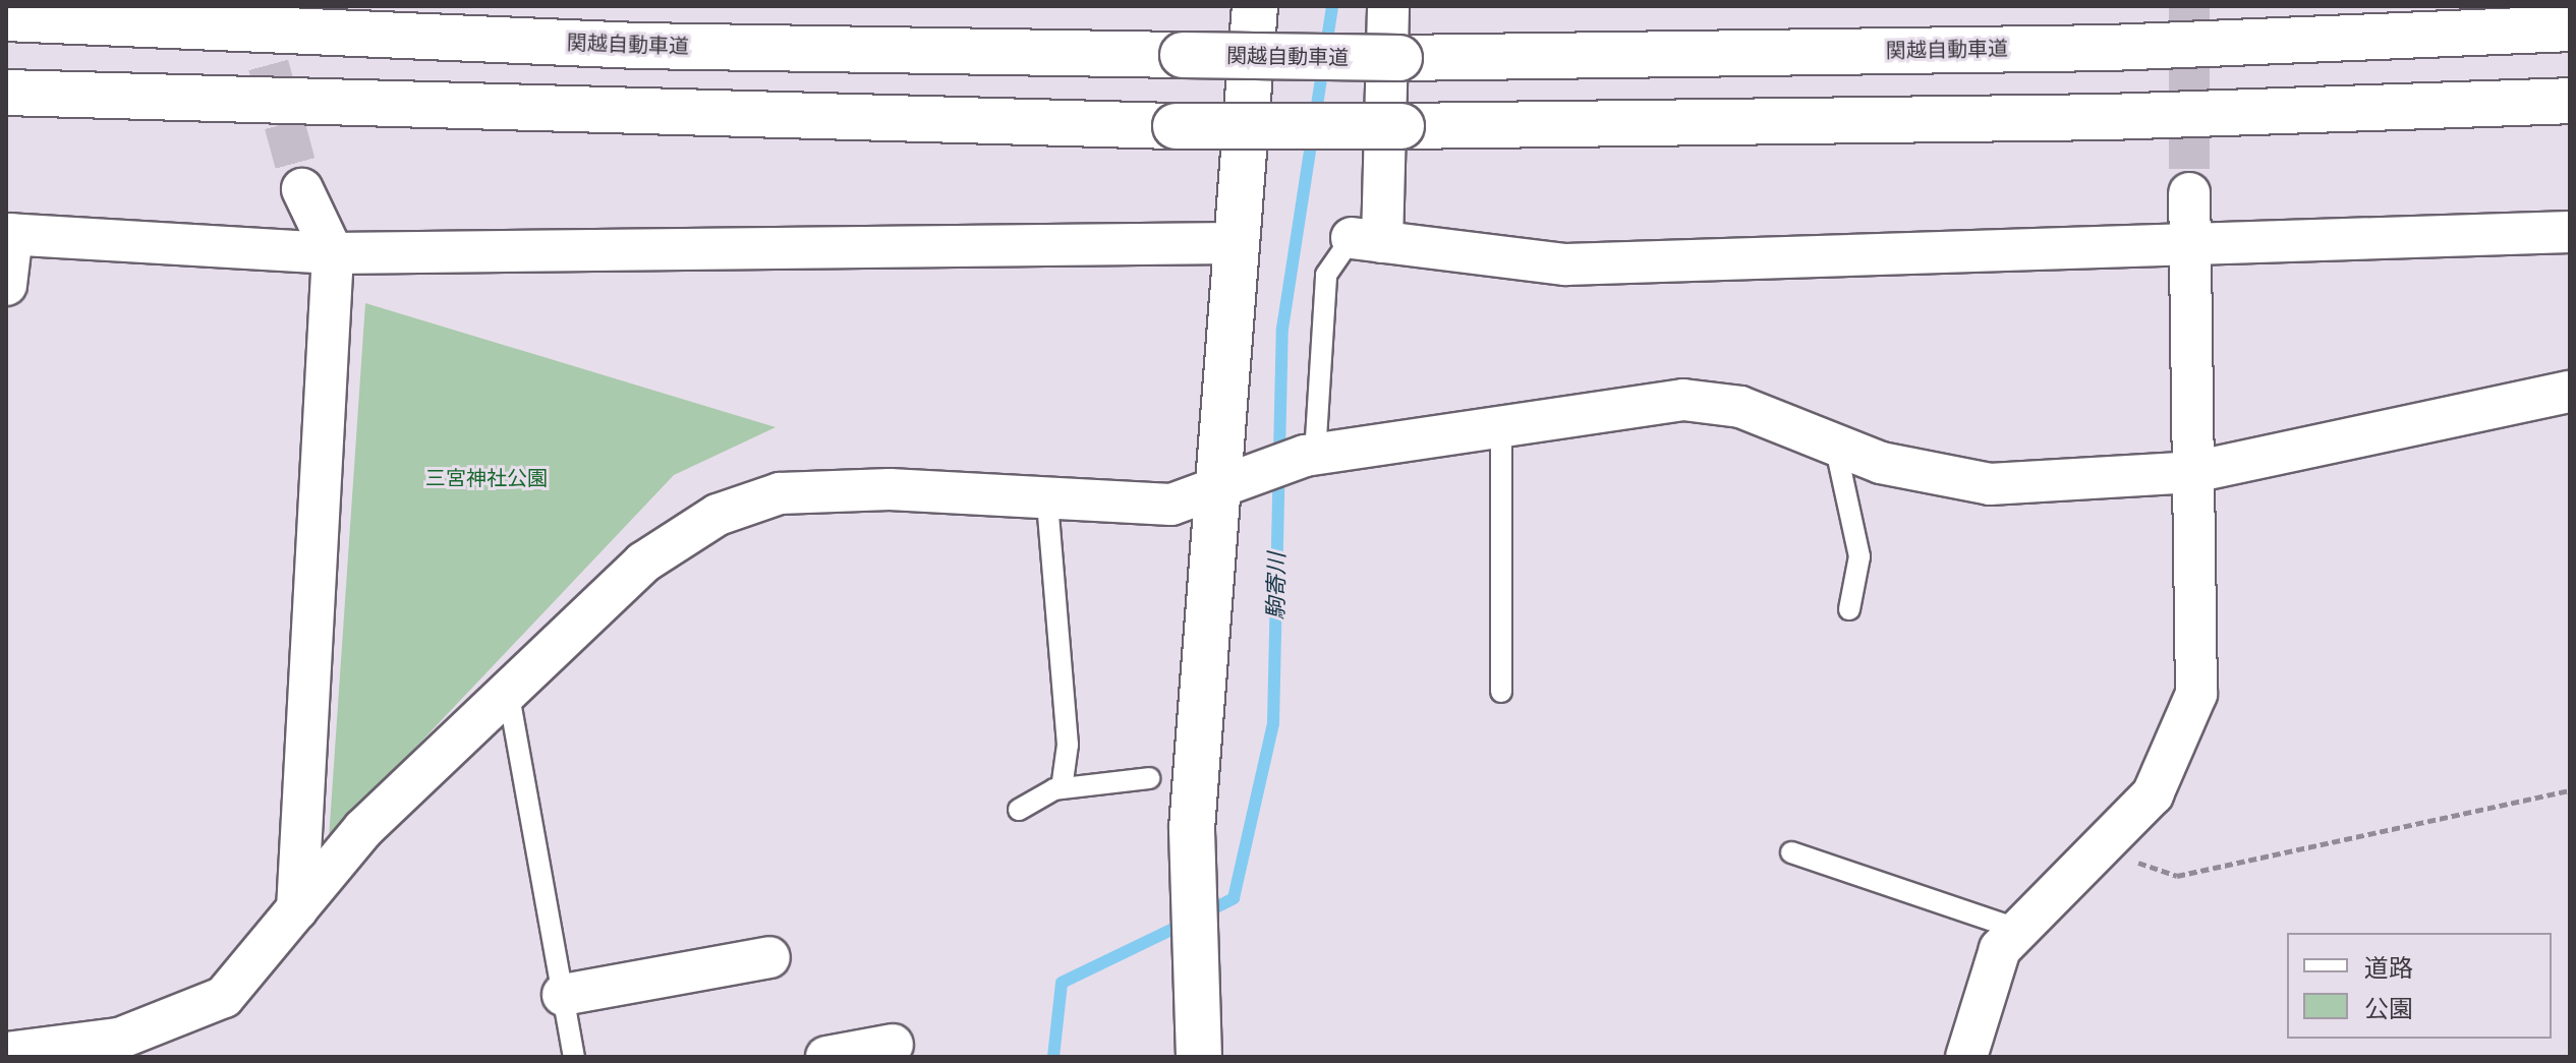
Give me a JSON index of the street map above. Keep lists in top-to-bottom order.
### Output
{
  "streets": {
    "main road": ["関越自動車道"]
  },
  "water": ["駒寄川"],
  "parks": ["三宮神社公園"],
  "legend": ["道路", "公園"]
}
